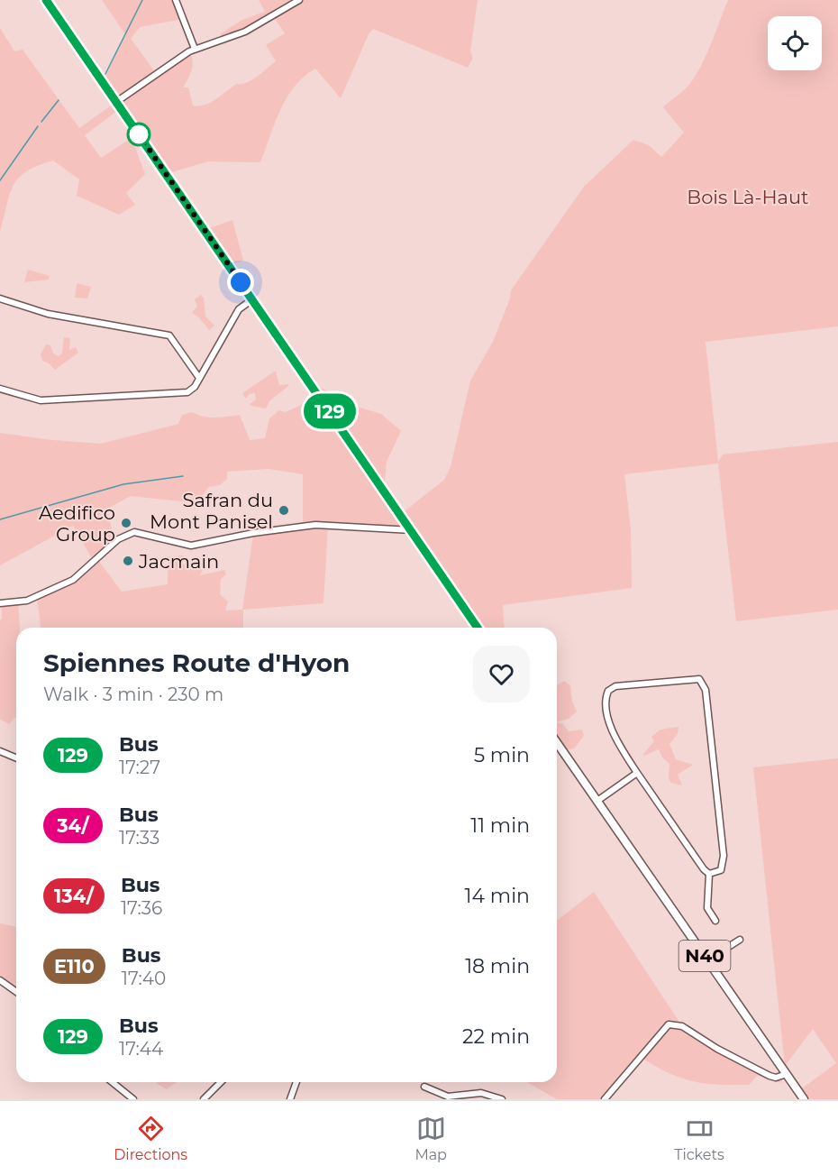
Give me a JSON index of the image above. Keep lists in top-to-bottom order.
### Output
{
  "streets": {
    "main road": ["N40"]
  },
  "parks": ["Bois Là-Haut"],
  "places": ["Safran du Mont Panisel", "Aedifico Group", "Jacmain"],
  "lines": ["bus line 129"],
  "page": {
    "on_map": "129",
    "heading": ["Spiennes Route d'Hyon", "Walk · 3 min · 230 m"],
    "list": [
      {
        "mark": "129",
        "name": "Bus",
        "note": "17:27",
        "value": "5 min"
      },
      {
        "mark": "34/",
        "name": "Bus",
        "note": "17:33",
        "value": "11 min"
      },
      {
        "mark": "134/",
        "name": "Bus",
        "note": "17:36",
        "value": "14 min"
      },
      {
        "mark": "E110",
        "name": "Bus",
        "note": "17:40",
        "value": "18 min"
      },
      {
        "mark": "129",
        "name": "Bus",
        "note": "17:44",
        "value": "22 min"
      }
    ],
    "tabs": ["Directions", "Map", "Tickets"]
  }
}
